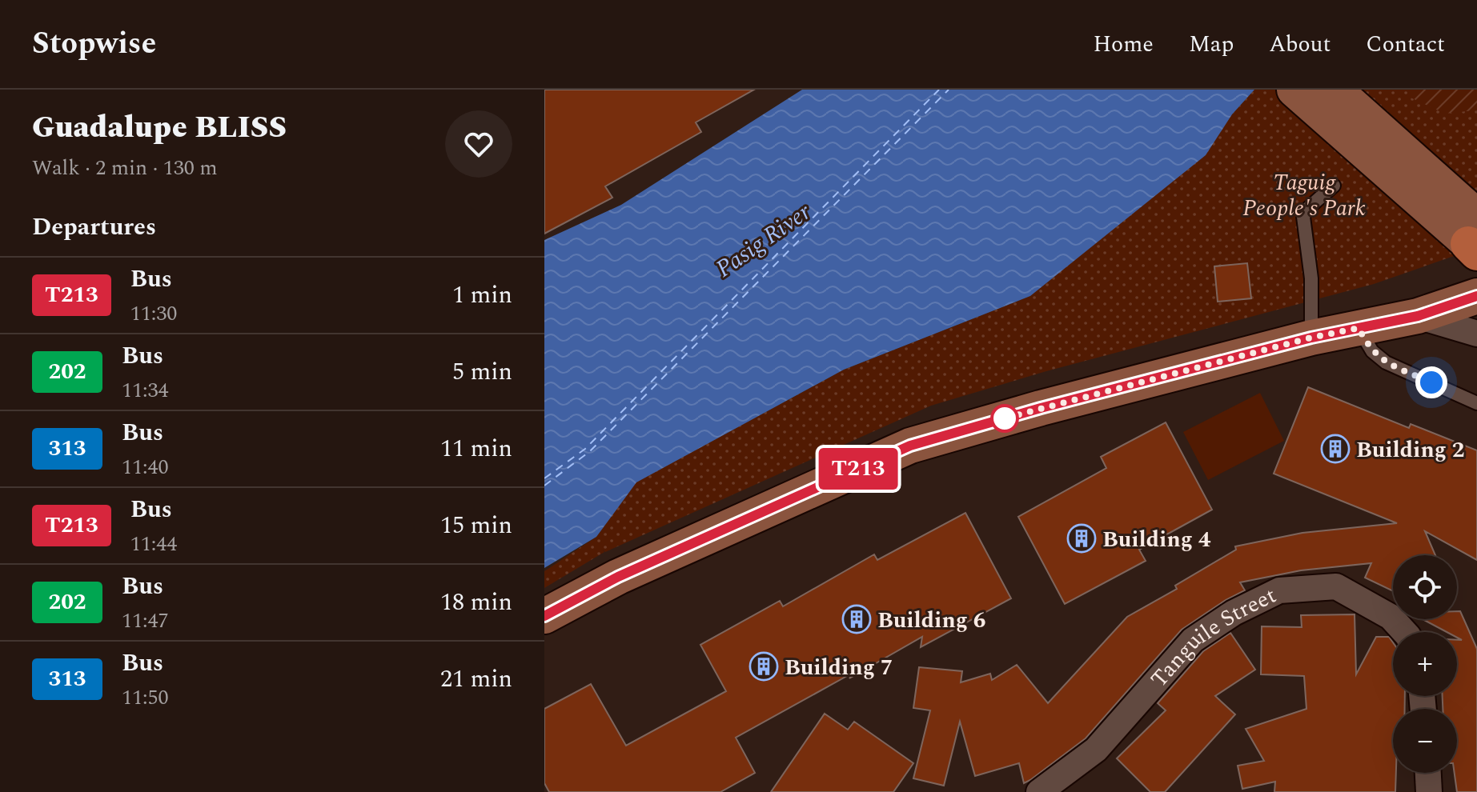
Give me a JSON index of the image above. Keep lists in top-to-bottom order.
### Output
{
  "streets": {
    "street": ["Tanguile Street"]
  },
  "water": ["Pasig River"],
  "parks": ["Taguig People's Park"],
  "places": {
    "building": [
      "Building 2",
      "Building 4",
      "Building 6",
      "Building 7"
    ]
  },
  "lines": ["bus line T213"],
  "page": {
    "header": "Stopwise",
    "nav": [
      "Home",
      "Map",
      "About",
      "Contact"
    ],
    "heading": [
      ["Guadalupe BLISS", "Walk · 2 min · 130 m"],
      "Departures"
    ],
    "on_map": "T213",
    "list": [
      {
        "mark": "T213",
        "name": "Bus",
        "note": "11:30",
        "value": "1 min"
      },
      {
        "mark": "202",
        "name": "Bus",
        "note": "11:34",
        "value": "5 min"
      },
      {
        "mark": "313",
        "name": "Bus",
        "note": "11:40",
        "value": "11 min"
      },
      {
        "mark": "T213",
        "name": "Bus",
        "note": "11:44",
        "value": "15 min"
      },
      {
        "mark": "202",
        "name": "Bus",
        "note": "11:47",
        "value": "18 min"
      },
      {
        "mark": "313",
        "name": "Bus",
        "note": "11:50",
        "value": "21 min"
      }
    ],
    "map_buttons": ["+", "−"]
  }
}
